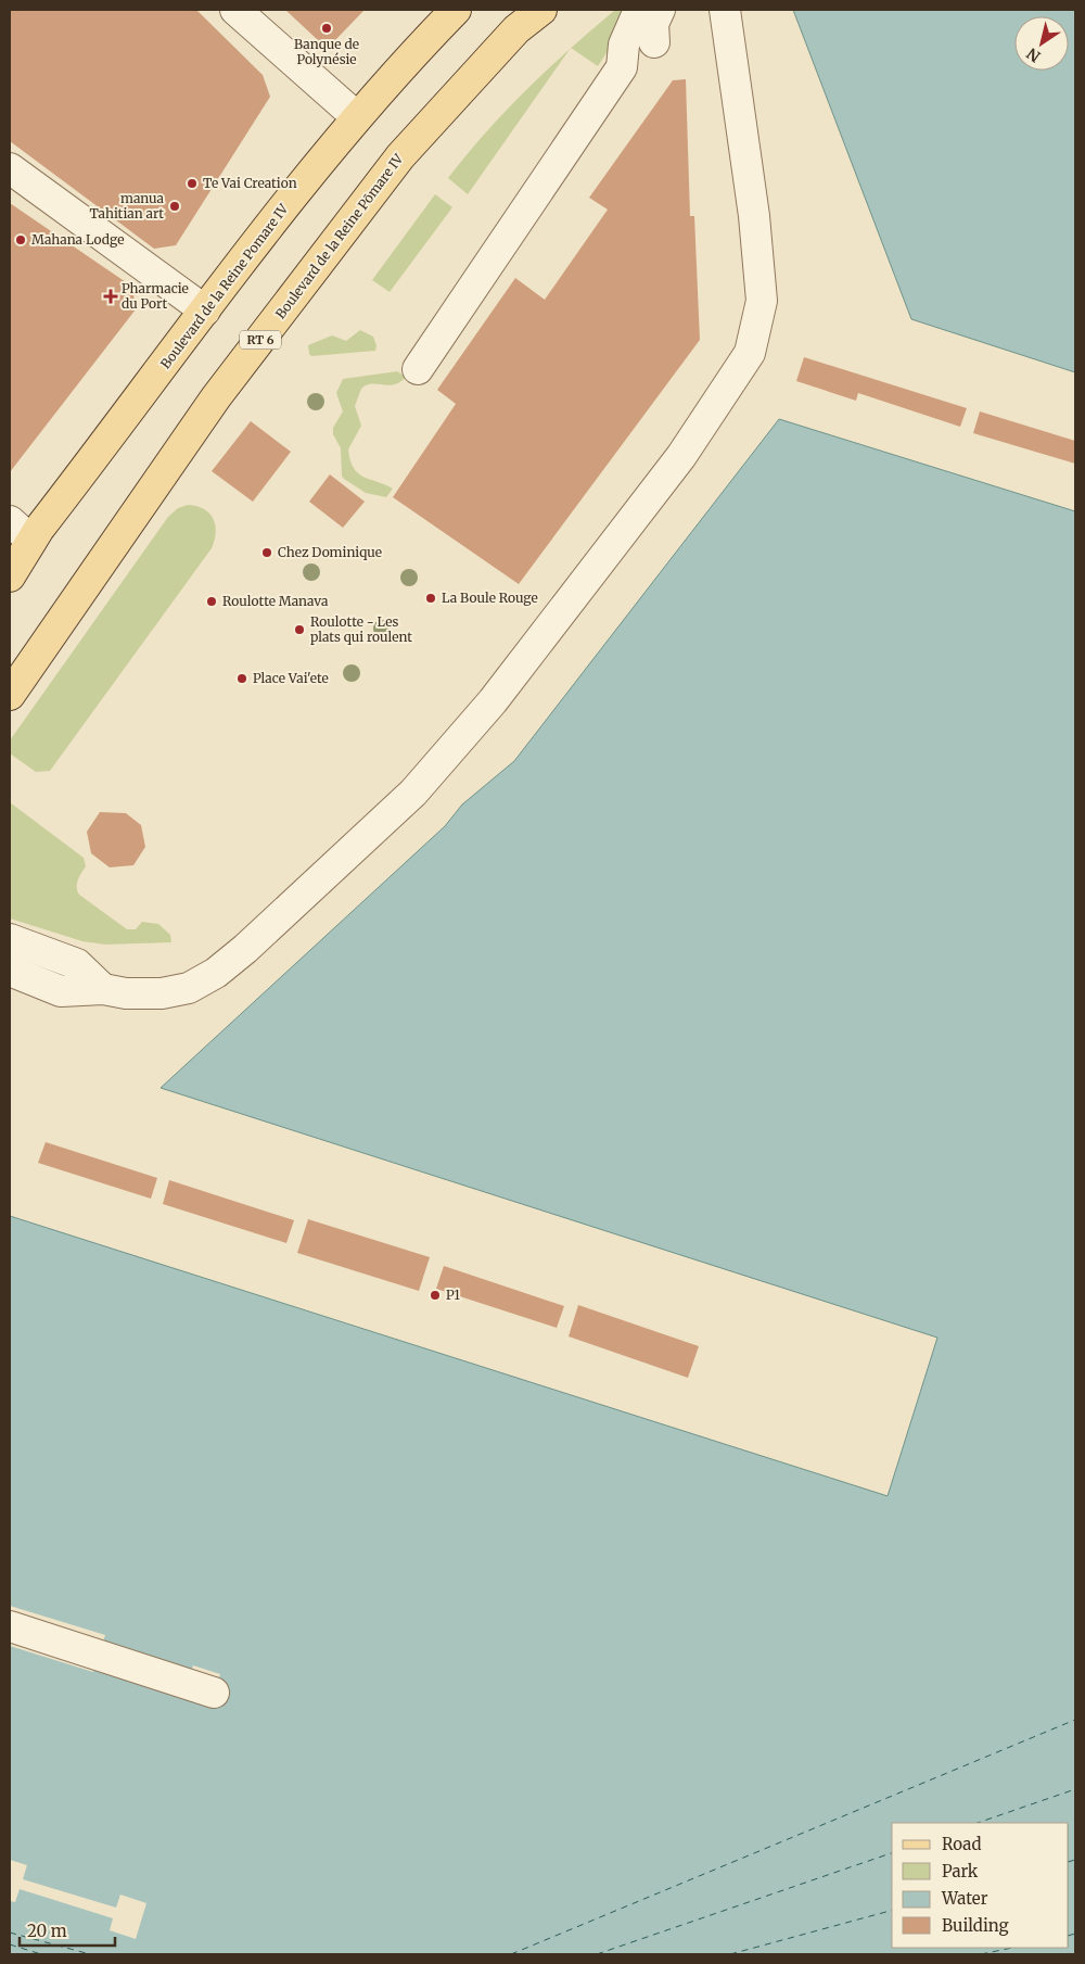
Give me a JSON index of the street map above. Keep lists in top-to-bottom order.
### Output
{
  "streets": {
    "main road": ["Boulevard de la Reine Pōmare IV", "Boulevard de la Reine Pomare IV", "RT 6"]
  },
  "places": {
    "other": [
      "Banque de Polynésie",
      "Te Vai Creation",
      "manua Tahitian art",
      "Mahana Lodge",
      "Chez Dominique",
      "La Boule Rouge",
      "Roulotte Manava",
      "Roulotte - Les plats qui roulent",
      "Place Vai'ete",
      "P1"
    ],
    "health": ["Pharmacie du Port"]
  },
  "legend": [
    "Road",
    "Park",
    "Water",
    "Building"
  ],
  "scale_bar": "20 m",
  "north": "bottom left"
}
